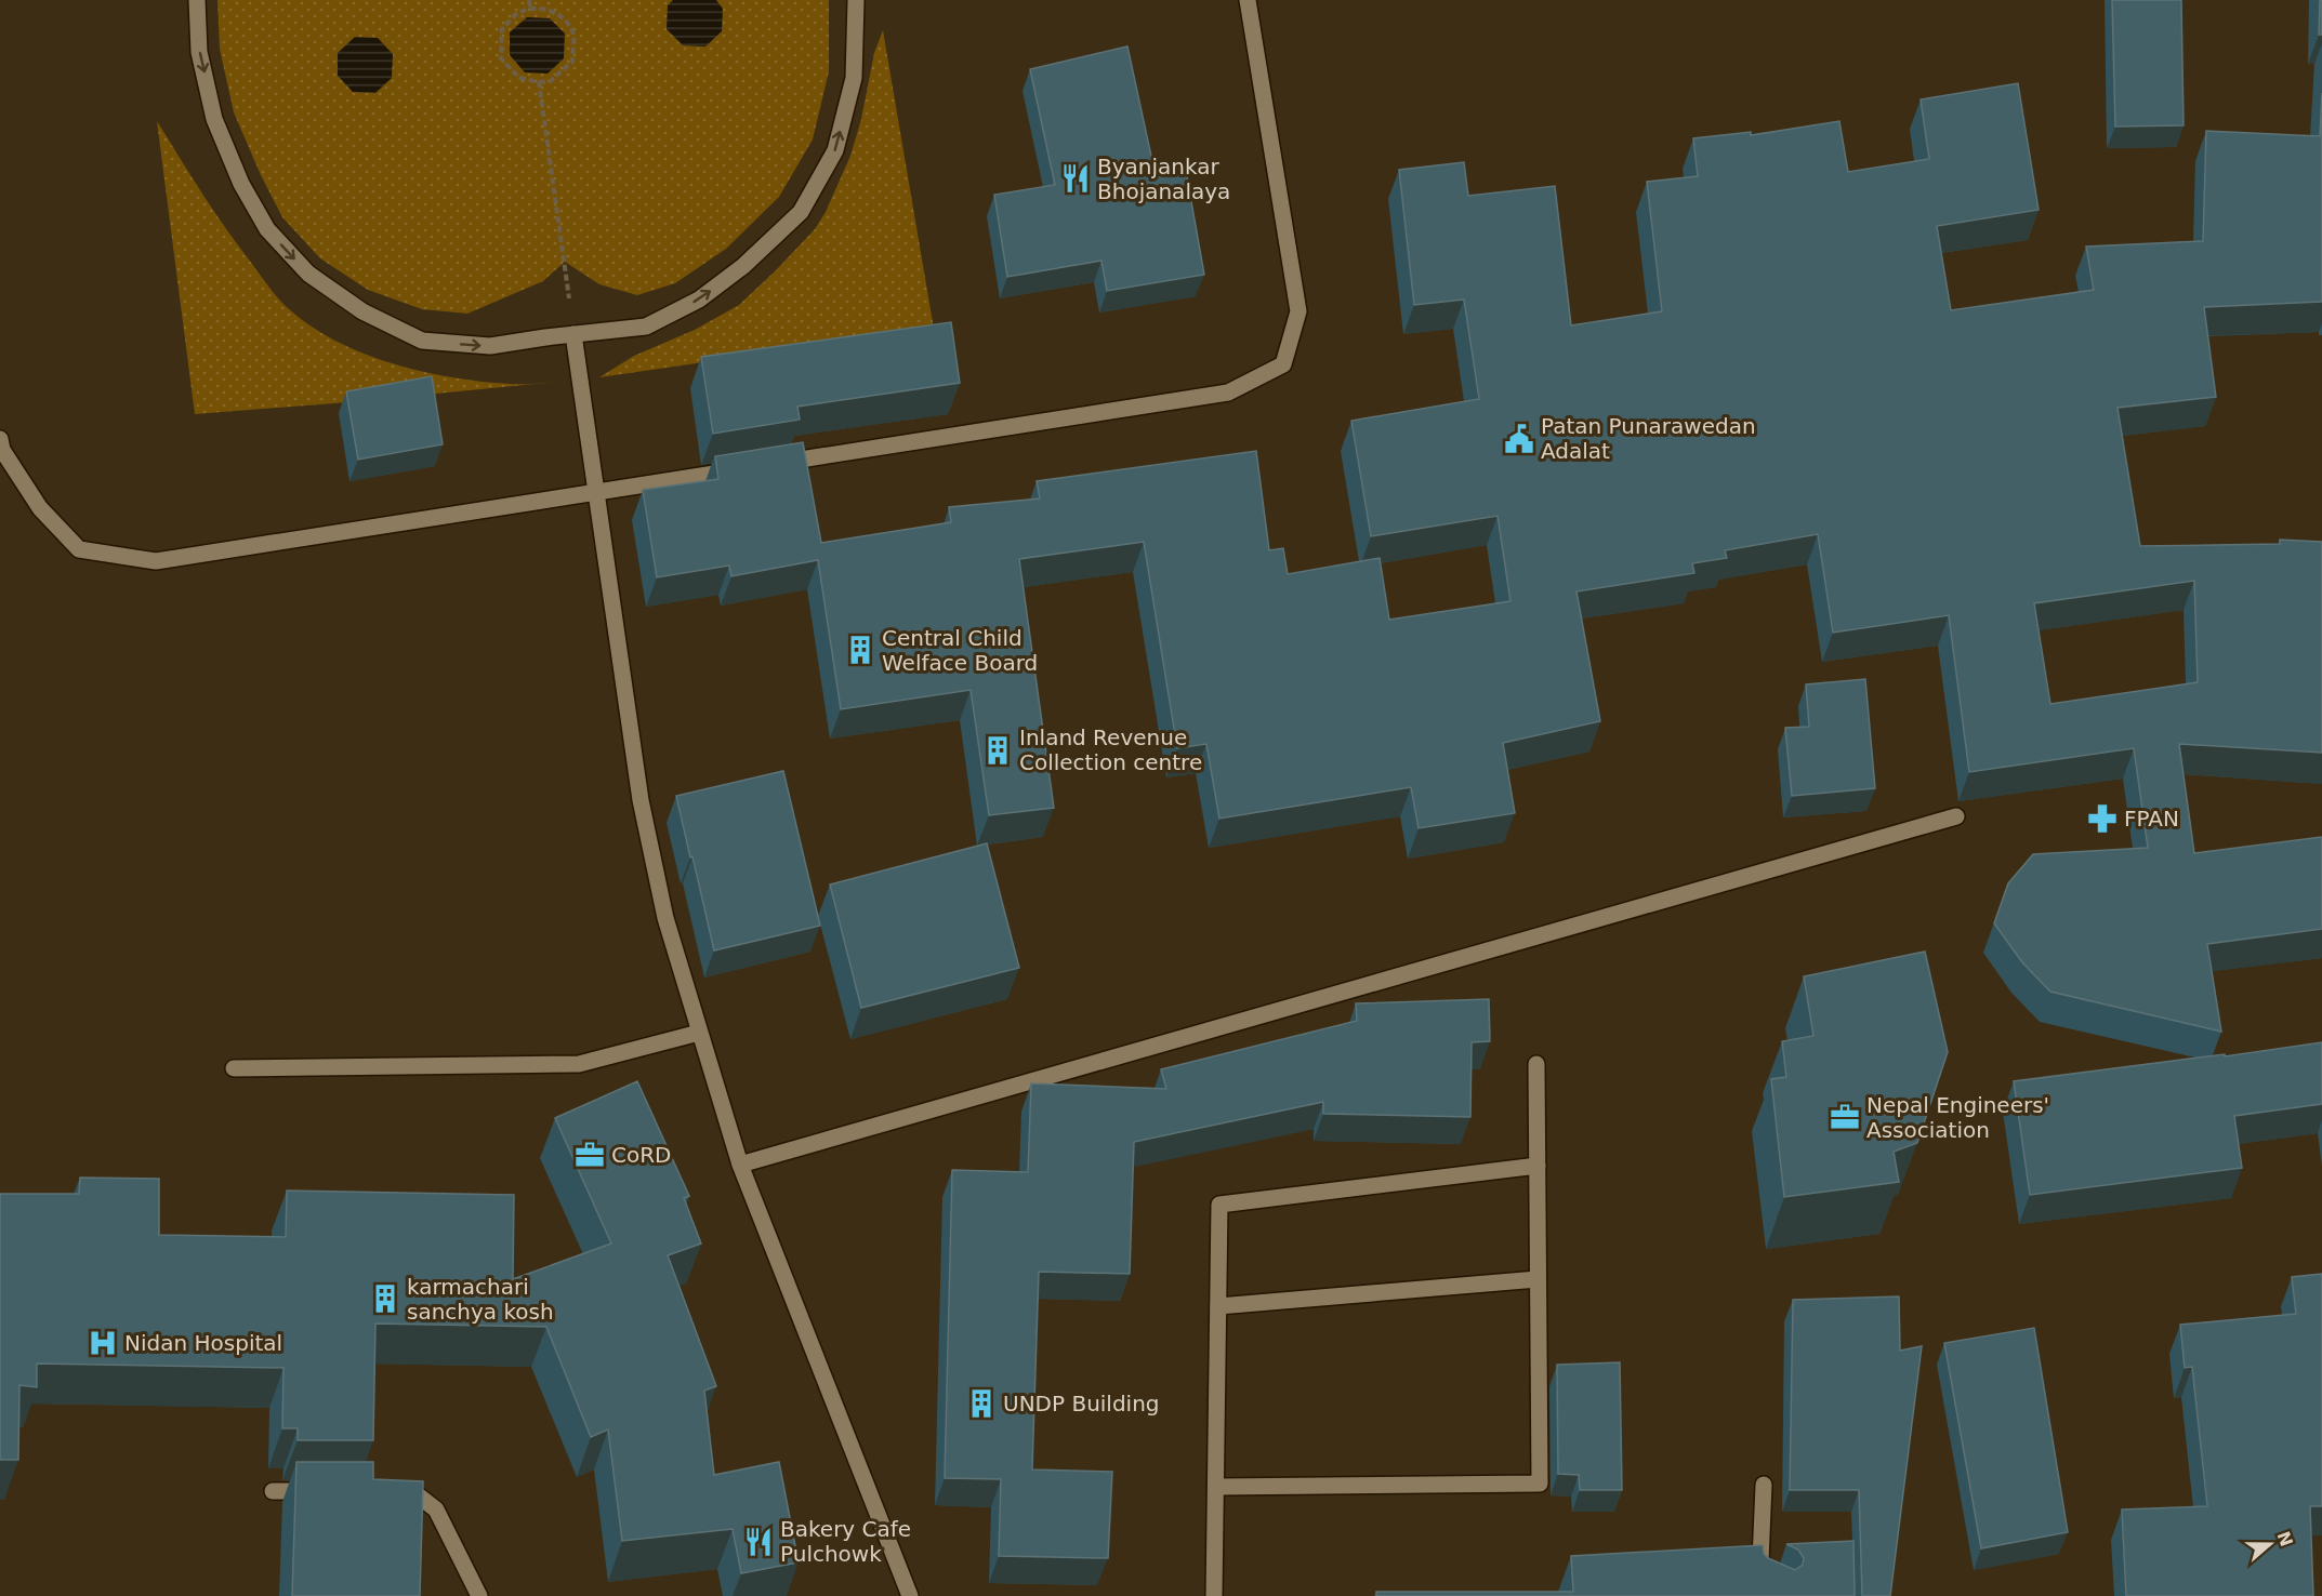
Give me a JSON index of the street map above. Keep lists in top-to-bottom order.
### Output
{
  "places": {
    "restaurant": ["Byanjankar Bhojanalaya", "Bakery Cafe Pulchowk"],
    "public building": ["Patan Punarawedan Adalat"],
    "building": [
      "Central Child Welface Board",
      "Inland Revenue Collection centre",
      "karmachari sanchya kosh",
      "UNDP Building"
    ],
    "pharmacy": ["FPAN"],
    "office": ["Nepal Engineers' Association", "CoRD"],
    "hospital": ["Nidan Hospital"]
  },
  "north": "right"
}
